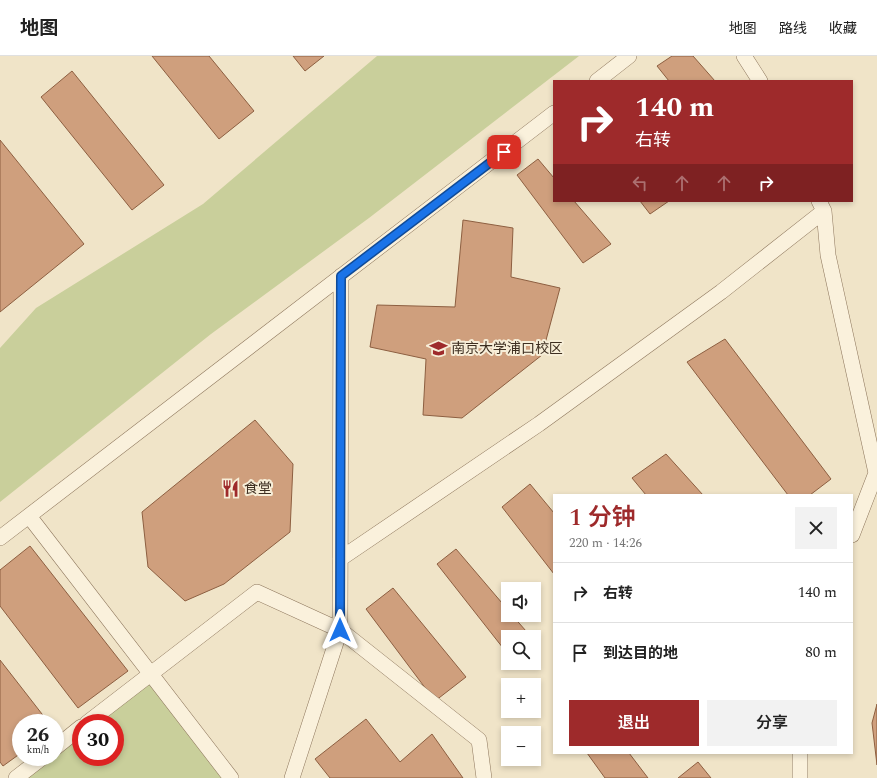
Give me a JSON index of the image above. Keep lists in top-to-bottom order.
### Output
{
  "places": {
    "school or university": ["南京大学浦口校区"],
    "restaurant": ["食堂"]
  },
  "page": {
    "header": "地图",
    "nav": ["地图", "路线", "收藏"],
    "turn": ["140 m", "右转"],
    "heading": ["1 分钟", "220 m · 14:26"],
    "list": [
      {
        "name": "右转",
        "value": "140 m"
      },
      {
        "name": "到达目的地",
        "value": "80 m"
      }
    ],
    "map_buttons": ["+", "−"],
    "buttons": ["退出", "分享"],
    "speed": "26 km/h",
    "limit": "30"
  }
}
